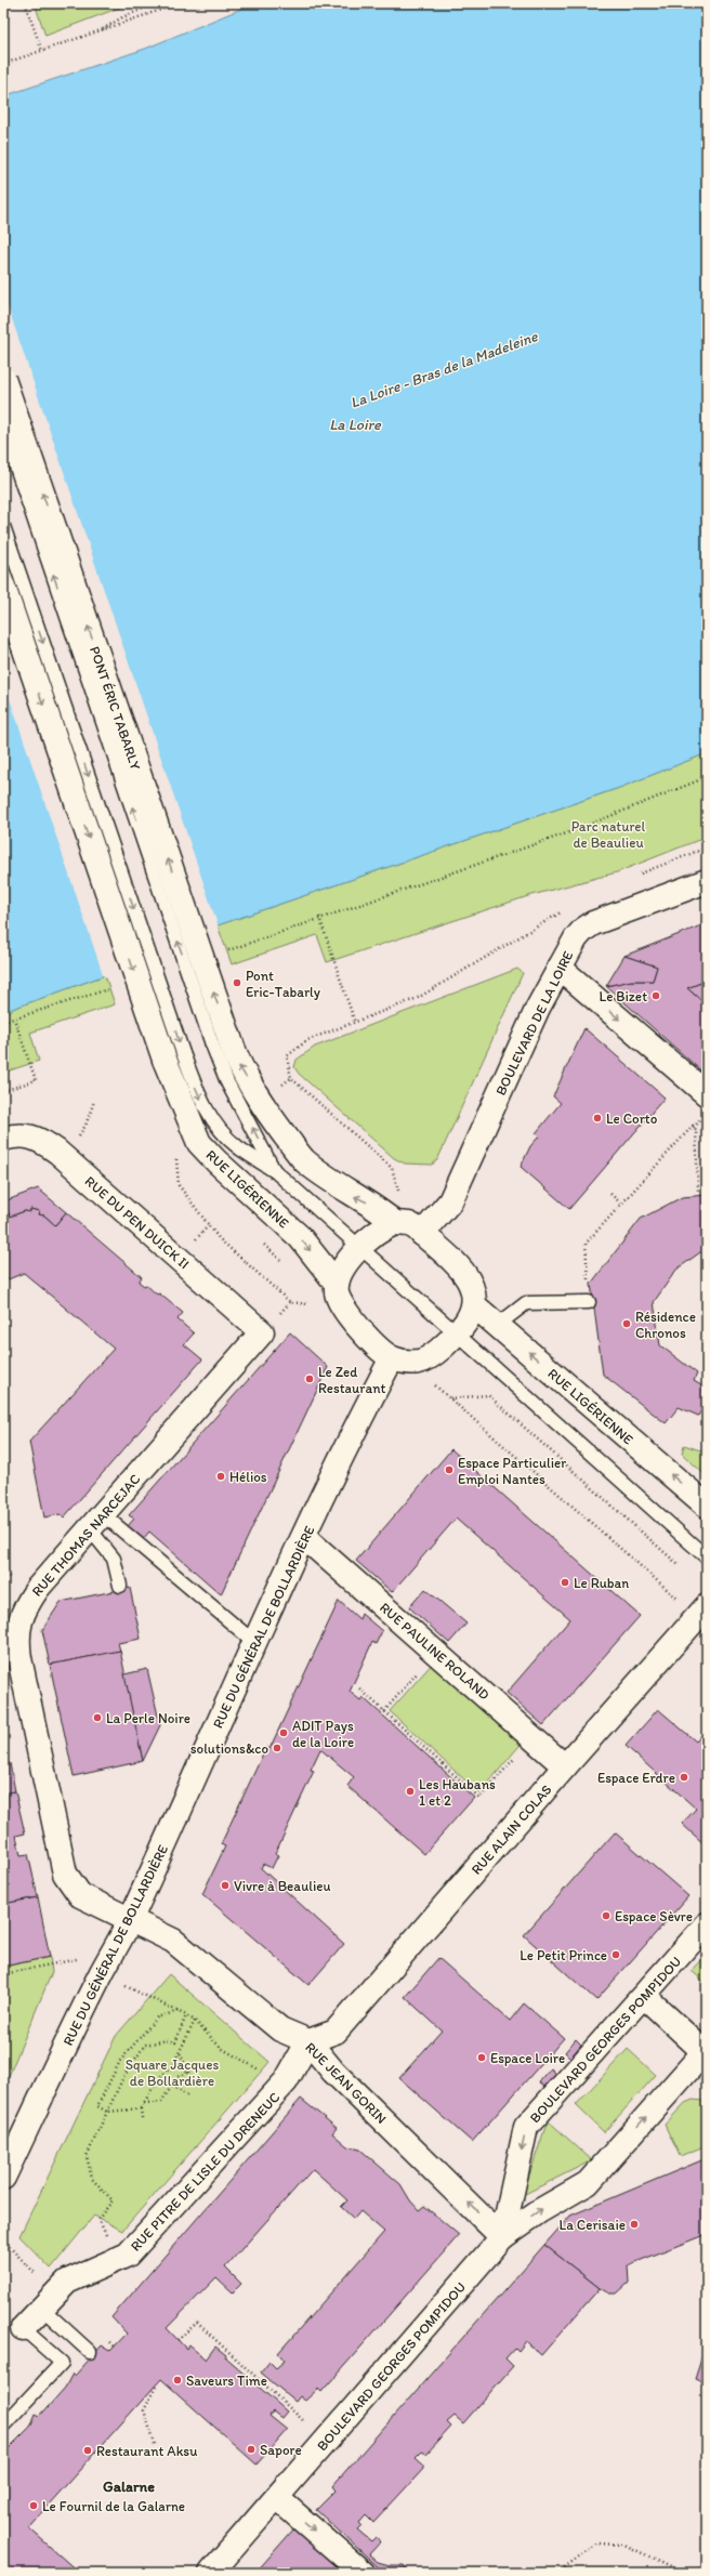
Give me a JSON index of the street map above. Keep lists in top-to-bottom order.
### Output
{
  "streets": {
    "street": [
      "PONT ÉRIC TABARLY",
      "BOULEVARD DE LA LOIRE",
      "RUE LIGÉRIENNE",
      "RUE DU PEN DUICK II",
      "RUE THOMAS NARCEJAC",
      "RUE DU GÉNÉRAL DE BOLLARDIÈRE",
      "RUE PAULINE ROLAND",
      "RUE ALAIN COLAS",
      "BOULEVARD GEORGES POMPIDOU",
      "RUE JEAN GORIN",
      "RUE PITRE DE LISLE DU DRENEUC"
    ]
  },
  "crossings": [
    ["BOULEVARD DE LA LOIRE", "RUE LIGÉRIENNE"],
    ["RUE DU PEN DUICK II", "RUE THOMAS NARCEJAC"],
    ["RUE THOMAS NARCEJAC", "RUE DU GÉNÉRAL DE BOLLARDIÈRE"],
    ["RUE THOMAS NARCEJAC", "RUE JEAN GORIN"],
    ["RUE DU GÉNÉRAL DE BOLLARDIÈRE", "RUE PAULINE ROLAND"],
    ["RUE DU GÉNÉRAL DE BOLLARDIÈRE", "RUE JEAN GORIN"],
    ["RUE PAULINE ROLAND", "RUE ALAIN COLAS"],
    ["RUE ALAIN COLAS", "RUE JEAN GORIN"],
    ["RUE ALAIN COLAS", "RUE PITRE DE LISLE DU DRENEUC"],
    ["BOULEVARD GEORGES POMPIDOU", "RUE JEAN GORIN"],
    ["RUE JEAN GORIN", "RUE PITRE DE LISLE DU DRENEUC"]
  ],
  "one_way": ["RUE JEAN GORIN"],
  "districts": ["Galarne"],
  "water": ["La Loire - Bras de la Madeleine", "La Loire"],
  "parks": ["Parc naturel de Beaulieu", "Square Jacques de Bollardière"],
  "places": [
    "Pont Eric-Tabarly",
    "Le Bizet",
    "Le Corto",
    "Résidence Chronos",
    "Le Zed Restaurant",
    "Espace Particulier Emploi Nantes",
    "Hélios",
    "Le Ruban",
    "La Perle Noire",
    "ADIT Pays de la Loire",
    "solutions&co",
    "Espace Erdre",
    "Les Haubans 1 et 2",
    "Vivre à Beaulieu",
    "Espace Sèvre",
    "Le Petit Prince",
    "Espace Loire",
    "La Cerisaie",
    "Saveurs Time",
    "Sapore",
    "Restaurant Aksu",
    "Le Fournil de la Galarne"
  ]
}
